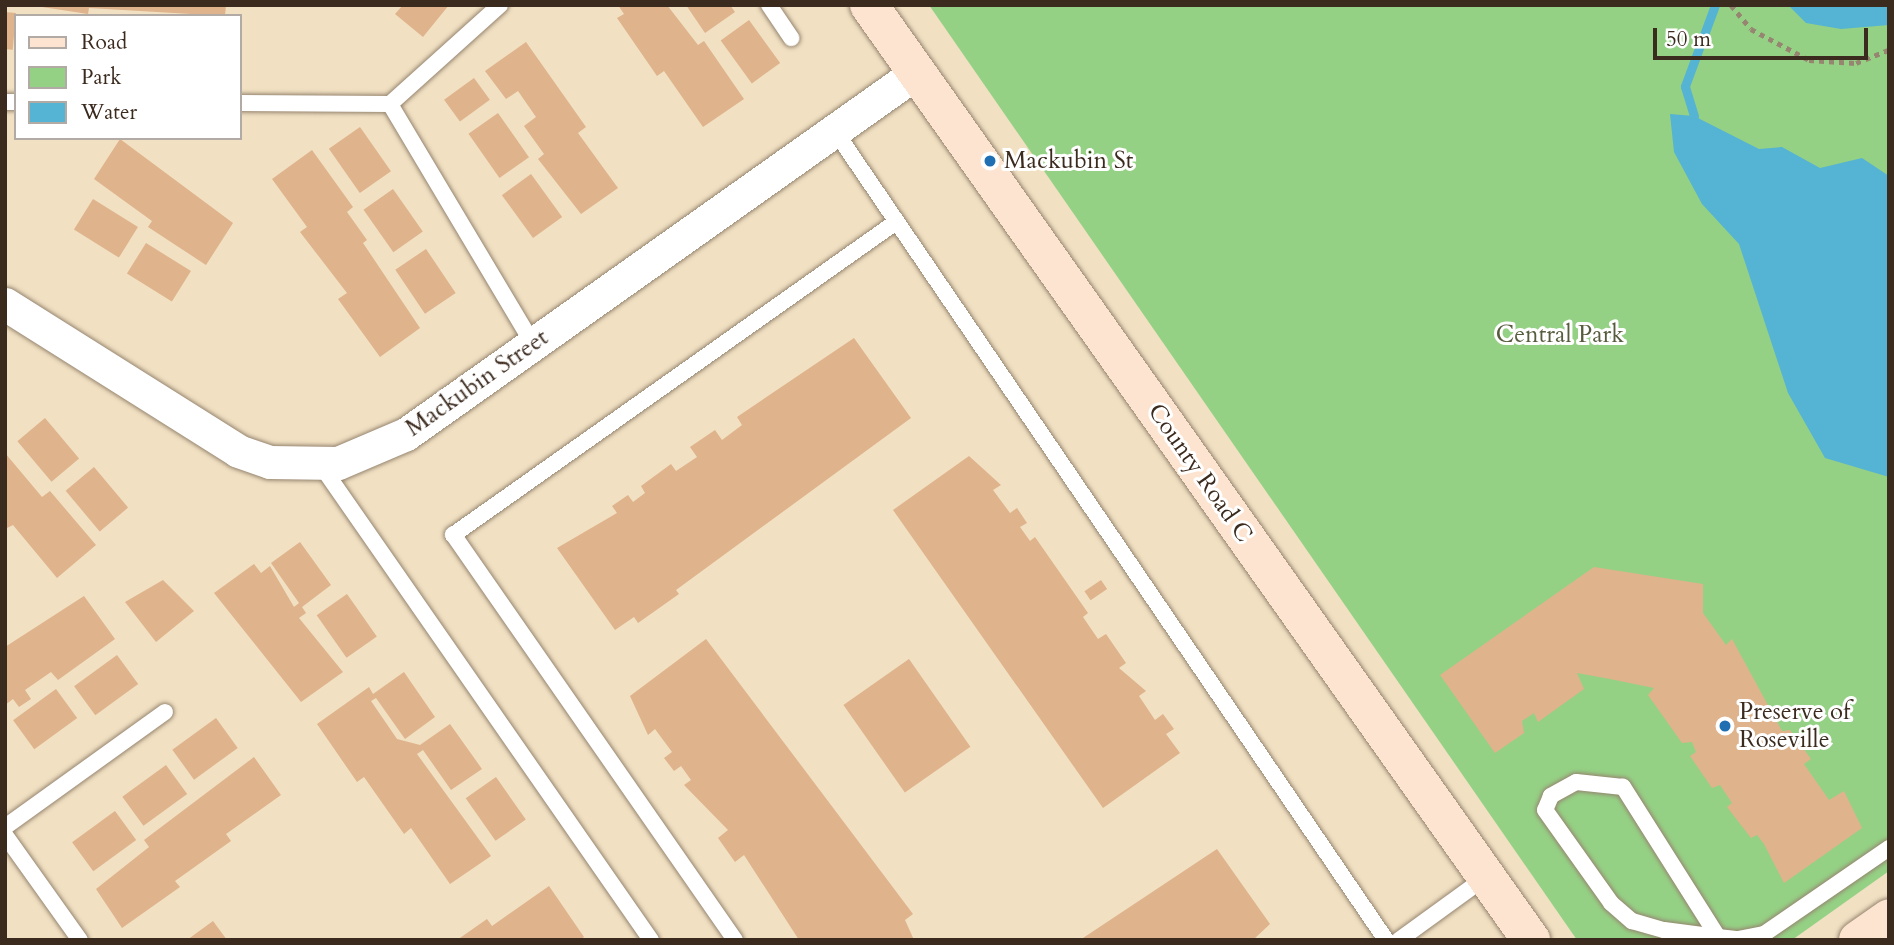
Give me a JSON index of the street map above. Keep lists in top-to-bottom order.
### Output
{
  "streets": {
    "main road": ["County Road C"],
    "street": ["Mackubin Street"]
  },
  "crossings": [
    ["Mackubin Street", "County Road C"]
  ],
  "parks": ["Central Park"],
  "places": ["Mackubin St", "Preserve of Roseville"],
  "legend": ["Road", "Park", "Water"],
  "scale_bar": "50 m"
}
